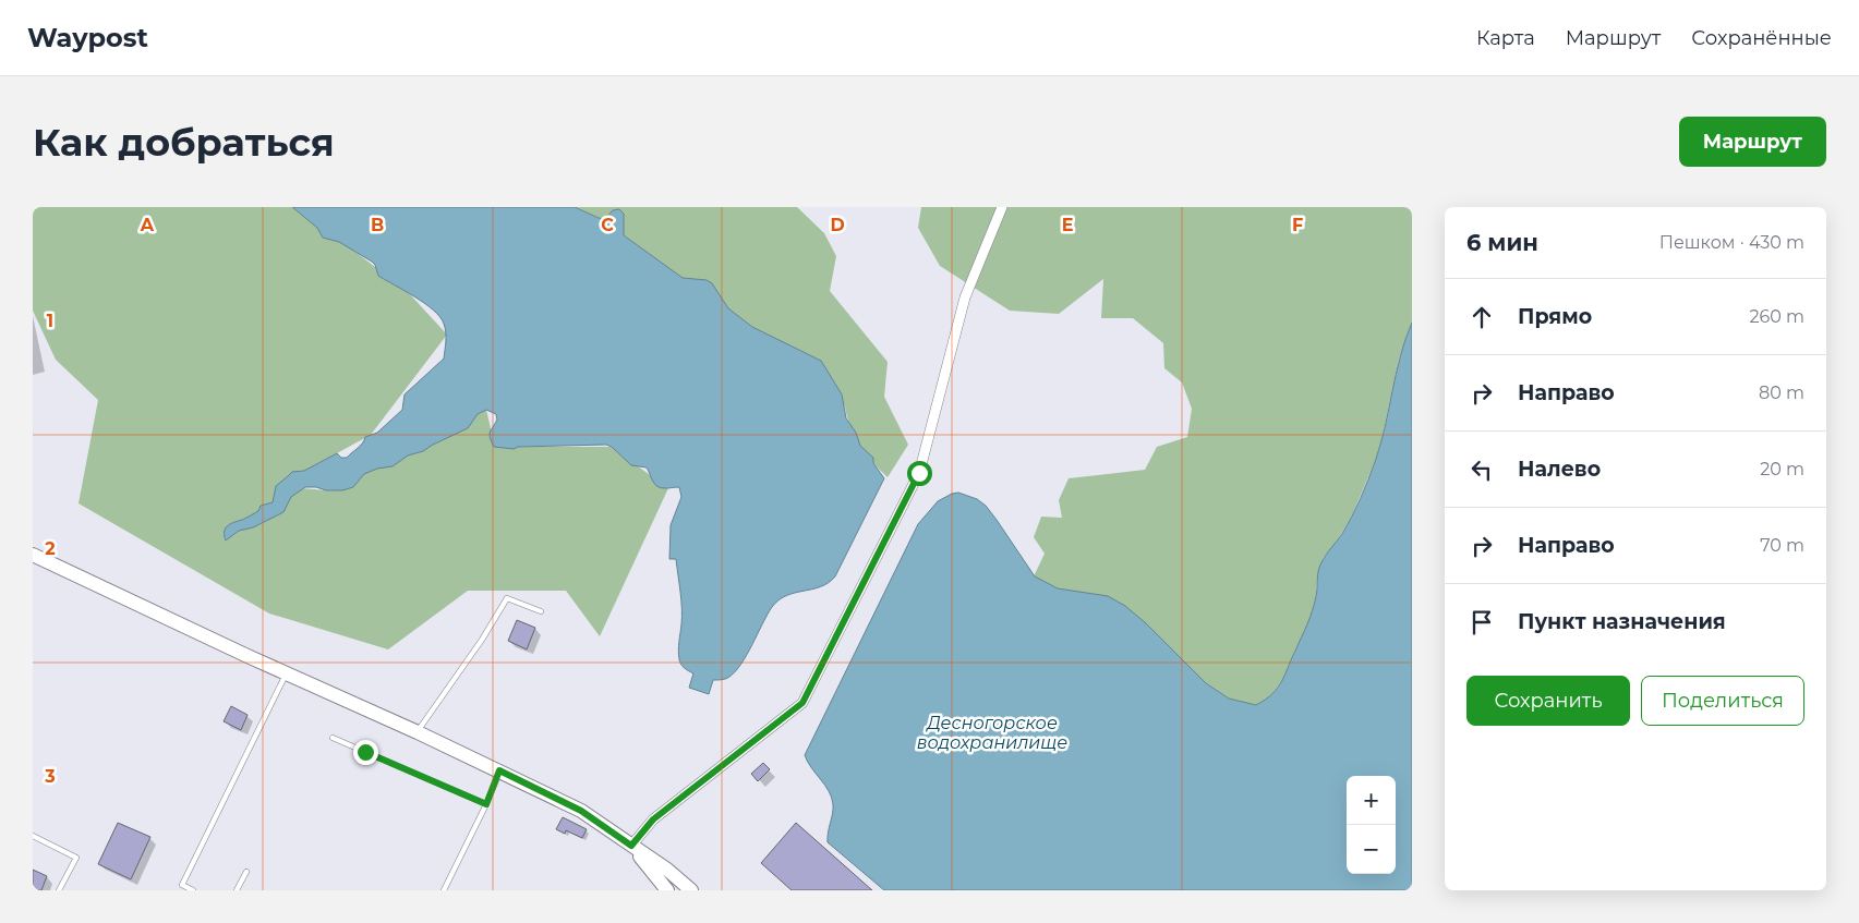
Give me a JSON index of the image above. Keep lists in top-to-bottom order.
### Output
{
  "water": ["Десногорское водохранилище"],
  "page": {
    "header": "Waypost",
    "nav": ["Карта", "Маршрут", "Сохранённые"],
    "buttons": [
      "Маршрут",
      ["Сохранить", "Поделиться"]
    ],
    "title": "Как добраться",
    "heading": ["6 мин", "Пешком · 430 m"],
    "list": [
      ["Прямо", "260 m"],
      ["Направо", "80 m"],
      ["Налево", "20 m"],
      ["Направо", "70 m"],
      "Пункт назначения"
    ],
    "map_buttons": ["+", "−"]
  },
  "grid": {
    "columns": [
      "A",
      "B",
      "C",
      "D",
      "E",
      "F"
    ],
    "rows": ["1", "2", "3"]
  }
}
